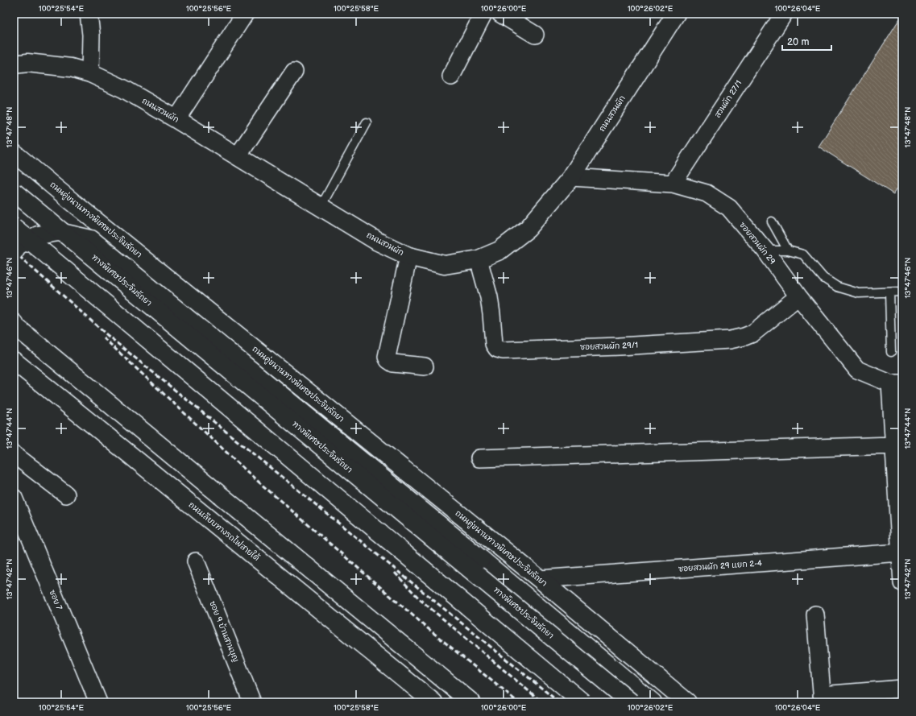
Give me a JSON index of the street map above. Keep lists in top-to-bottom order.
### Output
{
  "streets": {
    "main road": [
      "ถนนสวนผัก",
      "ถนนคู่ขนานทางพิเศษประจิมรัถยา",
      "ทางพิเศษประจิมรัถยา",
      "ถนนเลียบทางรถไฟสายใต้"
    ],
    "street": [
      "สวนผัก 27/1",
      "ซอยสวนผัก 29",
      "ซอยสวนผัก 29/1",
      "ซอยสวนผัก 29 แยก 2-4",
      "ซอย 7",
      "ซอย 9 บ้านสานบุญ"
    ]
  },
  "crossings": [
    ["สวนผัก 27/1", "ซอยสวนผัก 29"],
    ["ถนนสวนผัก", "ซอยสวนผัก 29"],
    ["ถนนสวนผัก", "ซอยสวนผัก 29/1"],
    ["ถนนคู่ขนานทางพิเศษประจิมรัถยา", "ซอยสวนผัก 29 แยก 2-4"],
    ["ซอยสวนผัก 29", "ซอยสวนผัก 29/1"]
  ],
  "scale_bar": "20 m",
  "coordinates": [
    "100°25'54\"E",
    "100°25'56\"E",
    "100°25'58\"E",
    "100°26'00\"E",
    "100°26'02\"E",
    "100°26'04\"E",
    "13°47'48\"N",
    "13°47'46\"N",
    "13°47'44\"N",
    "13°47'42\"N"
  ]
}
